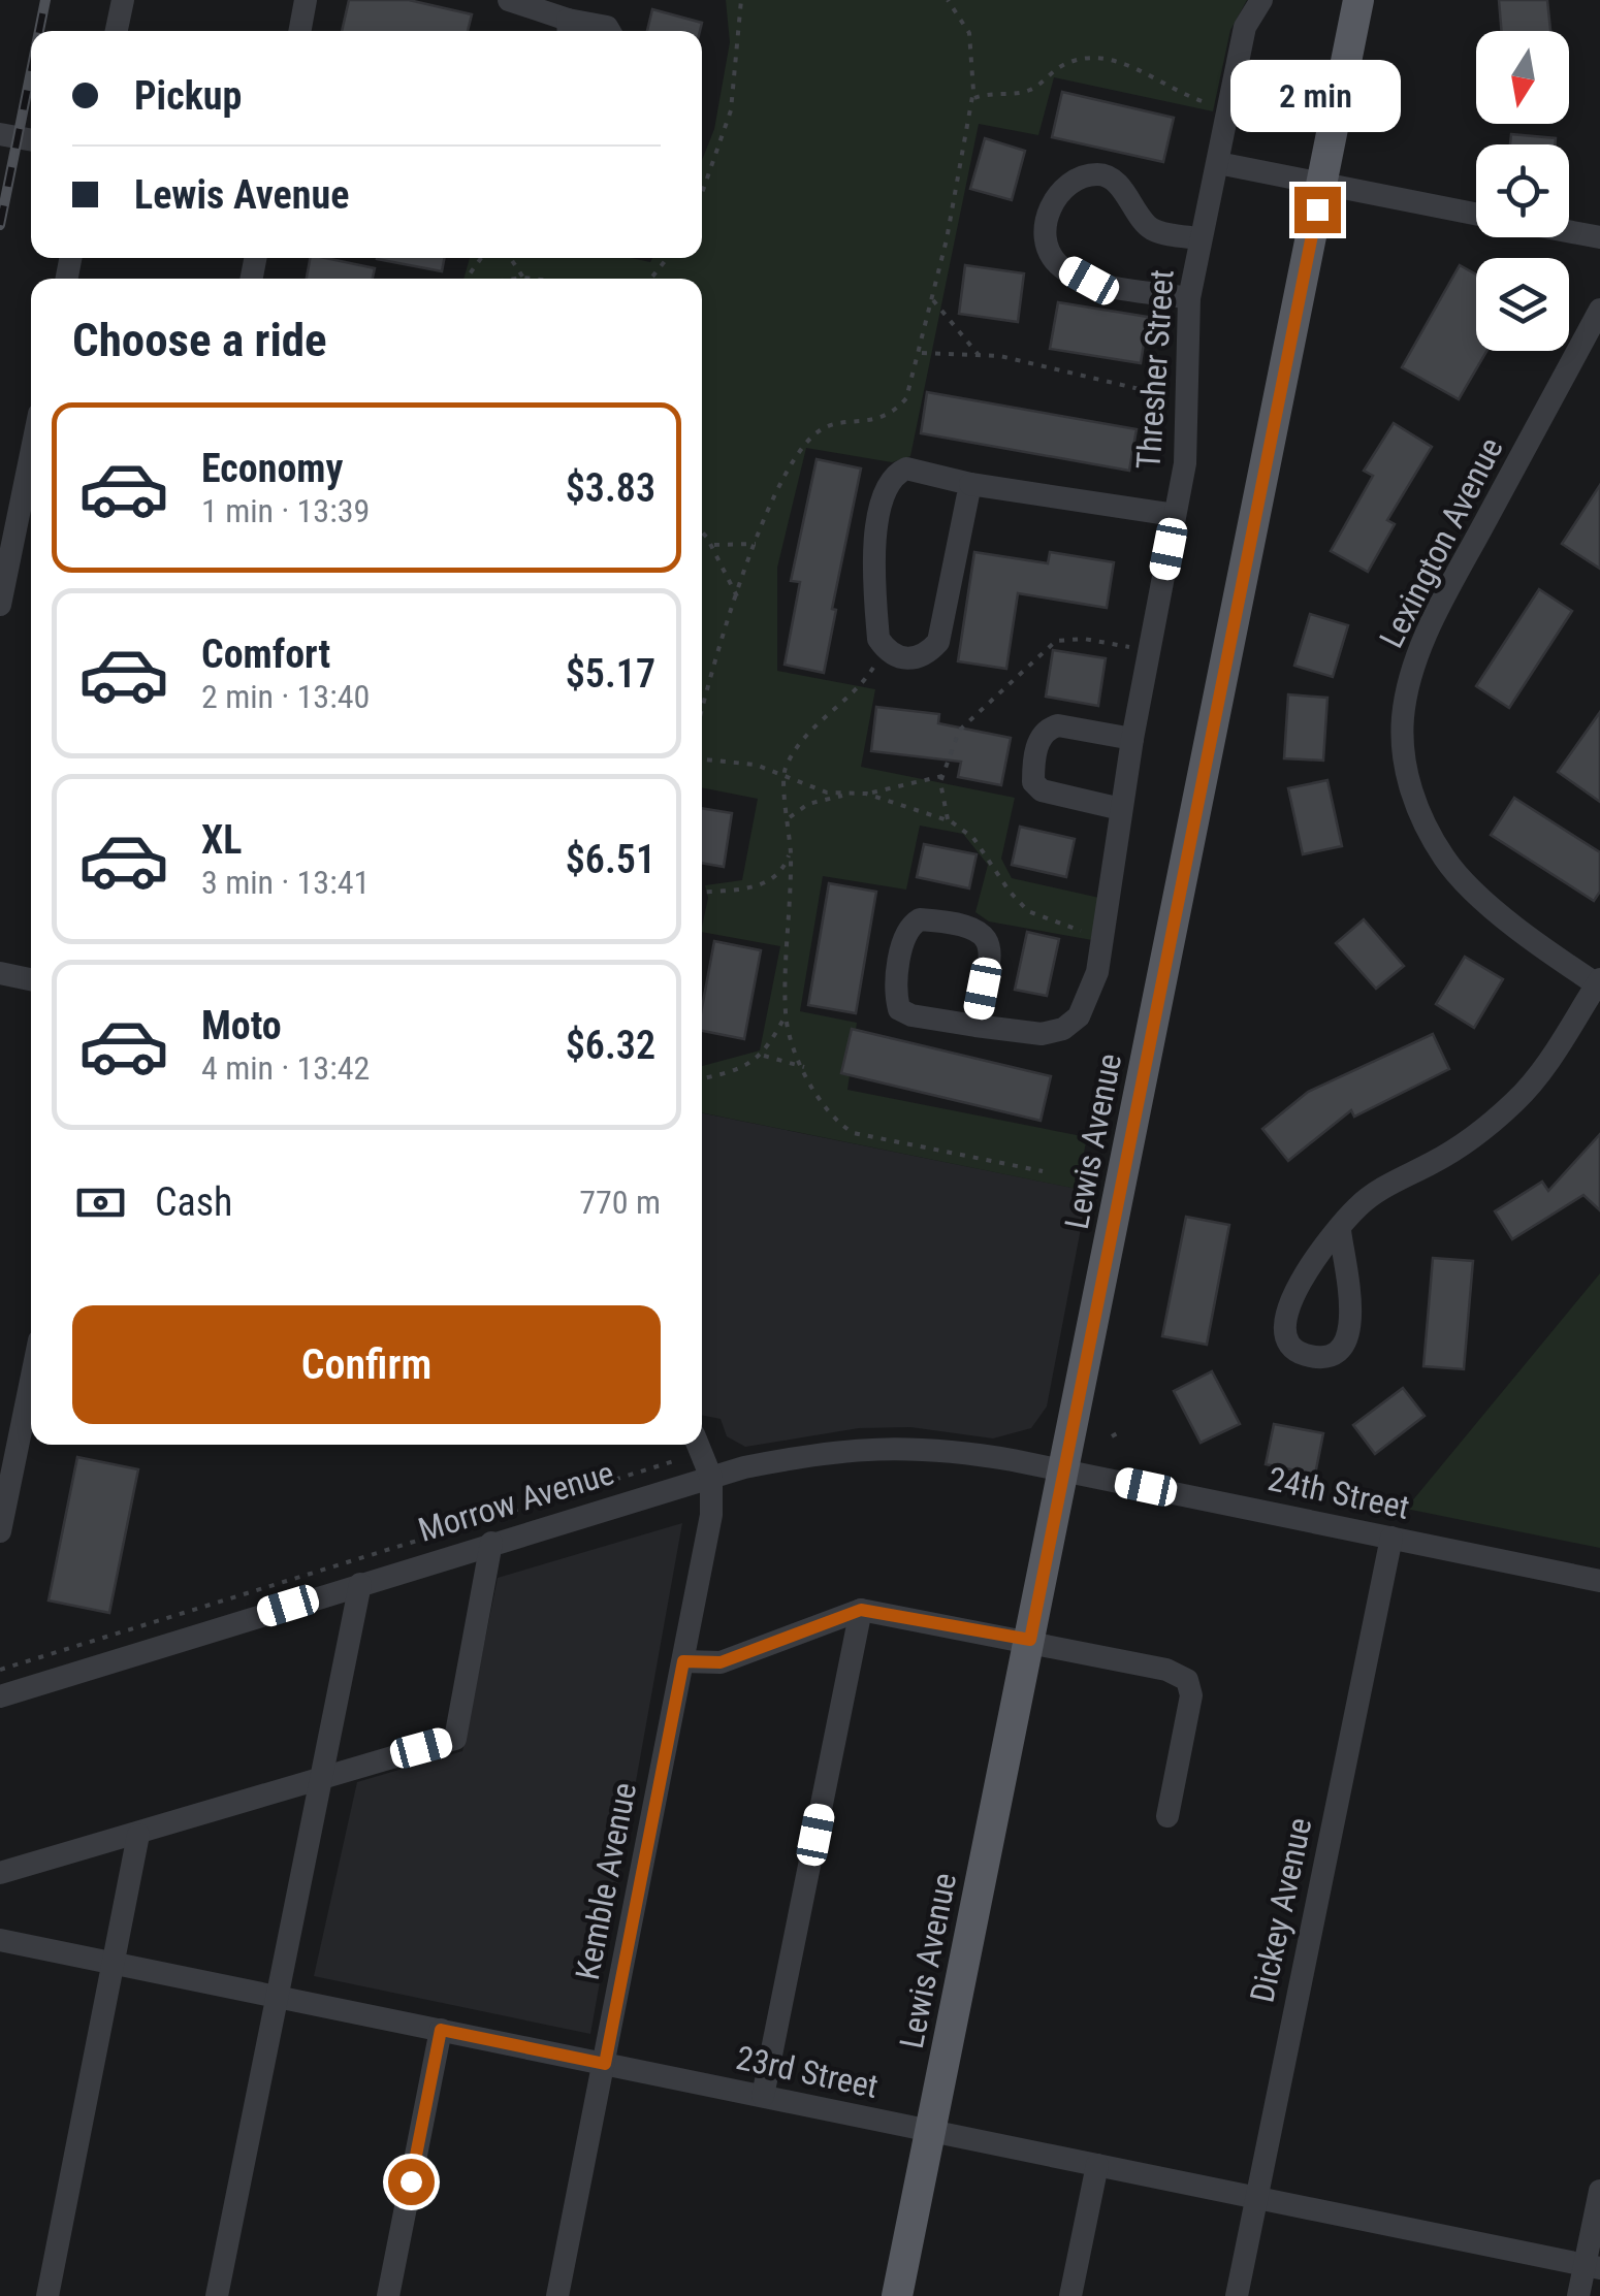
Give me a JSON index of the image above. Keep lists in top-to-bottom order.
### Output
{
  "streets": {
    "main road": ["Lewis Avenue"],
    "street": [
      "Thresher Street",
      "Lexington Avenue",
      "24th Street",
      "Morrow Avenue",
      "Kemble Avenue",
      "Dickey Avenue",
      "23rd Street"
    ]
  },
  "crossings": [
    ["Lewis Avenue", "24th Street"],
    ["Lewis Avenue", "Morrow Avenue"],
    ["Lewis Avenue", "23rd Street"],
    ["24th Street", "Morrow Avenue"],
    ["24th Street", "Dickey Avenue"],
    ["Morrow Avenue", "Kemble Avenue"],
    ["Kemble Avenue", "23rd Street"],
    ["Dickey Avenue", "23rd Street"]
  ],
  "north": "bottom",
  "page": {
    "banner": ["Pickup", "Lewis Avenue"],
    "bubble": "2 min",
    "heading": "Choose a ride",
    "list": [
      {
        "name": "Economy",
        "note": "1 min · 13:39",
        "value": "$3.83"
      },
      {
        "name": "Comfort",
        "note": "2 min · 13:40",
        "value": "$5.17"
      },
      {
        "name": "XL",
        "note": "3 min · 13:41",
        "value": "$6.51"
      },
      {
        "name": "Moto",
        "note": "4 min · 13:42",
        "value": "$6.32"
      }
    ],
    "pay": ["Cash", "770 m"],
    "buttons": "Confirm"
  }
}
